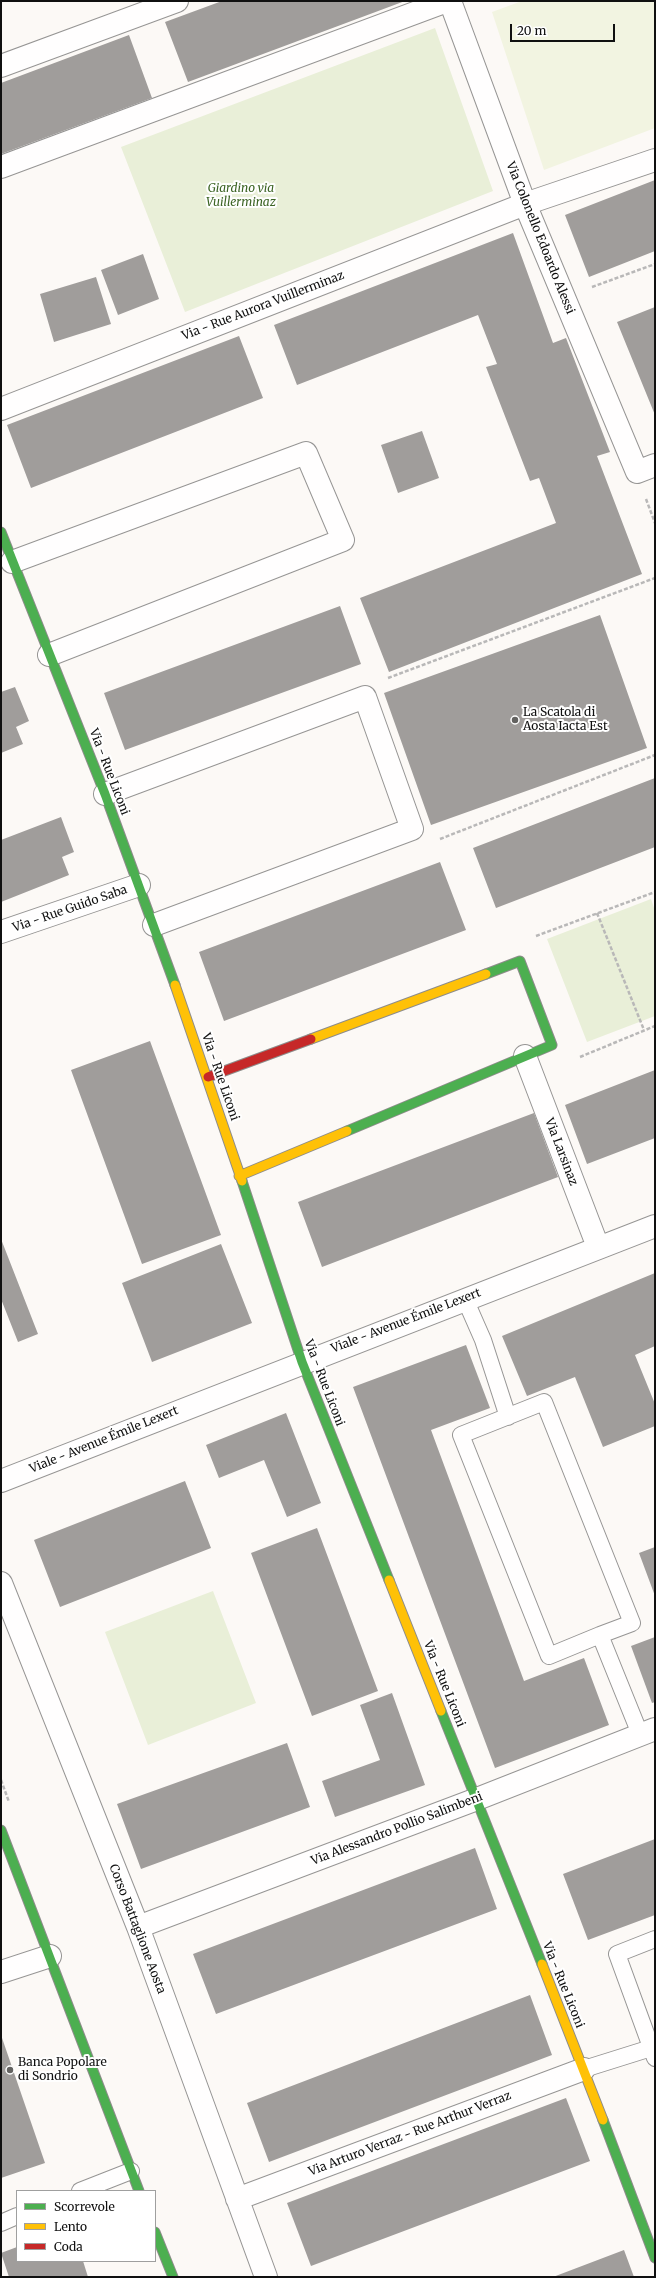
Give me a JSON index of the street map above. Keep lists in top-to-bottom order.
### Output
{
  "streets": {
    "street": [
      "Via Colonello Edoardo Alessi",
      "Via - Rue Aurora Vuillerminaz",
      "Via - Rue Liconi",
      "Via - Rue Guido Saba",
      "Via Larsinaz",
      "Viale - Avenue Émile Lexert",
      "Via Alessandro Pollio Salimbeni",
      "Corso Battaglione Aosta",
      "Via Arturo Verraz - Rue Arthur Verraz"
    ]
  },
  "crossings": [
    ["Via Colonello Edoardo Alessi", "Via - Rue Aurora Vuillerminaz"],
    ["Via - Rue Liconi", "Via - Rue Guido Saba"],
    ["Via - Rue Liconi", "Viale - Avenue Émile Lexert"],
    ["Via - Rue Liconi", "Via Alessandro Pollio Salimbeni"],
    ["Via - Rue Liconi", "Via Arturo Verraz - Rue Arthur Verraz"],
    ["Via Larsinaz", "Viale - Avenue Émile Lexert"],
    ["Via Alessandro Pollio Salimbeni", "Corso Battaglione Aosta"],
    ["Corso Battaglione Aosta", "Via Arturo Verraz - Rue Arthur Verraz"]
  ],
  "parks": ["Giardino via Vuillerminaz"],
  "places": ["La Scatola di Aosta Iacta Est", "Banca Popolare di Sondrio"],
  "legend": ["Scorrevole", "Lento", "Coda"],
  "scale_bar": "20 m"
}
